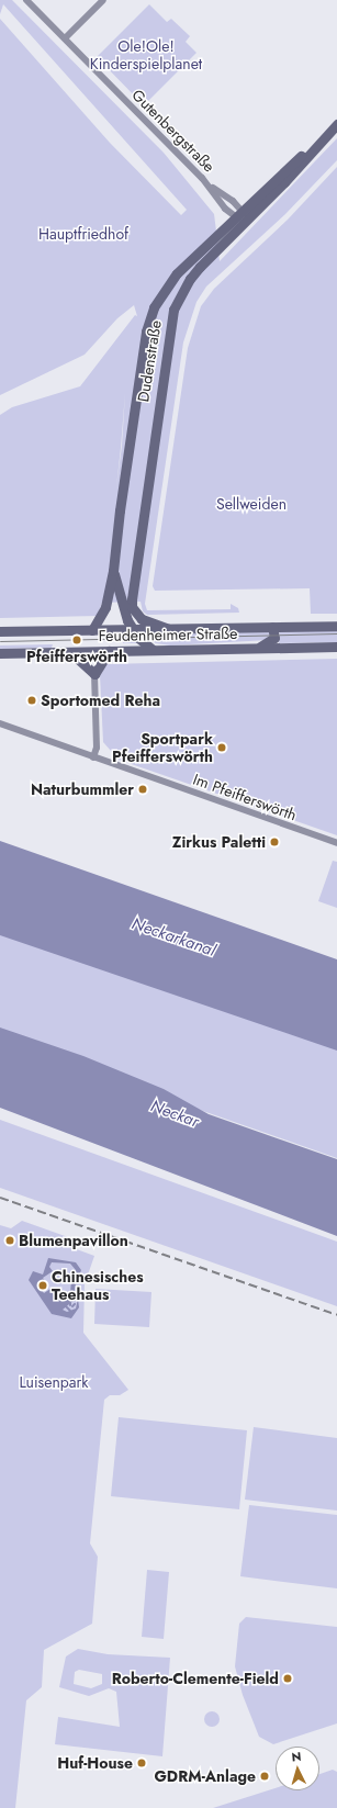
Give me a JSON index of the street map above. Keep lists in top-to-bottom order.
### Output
{
  "streets": {
    "street": [
      "Gutenbergstraße",
      "Dudenstraße",
      "Feudenheimer Straße",
      "Im Pfeifferswörth"
    ]
  },
  "crossings": [
    ["Gutenbergstraße", "Dudenstraße"],
    ["Dudenstraße", "Feudenheimer Straße"]
  ],
  "water": ["Neckarkanal", "Neckar"],
  "parks": [
    "Ole!Ole! Kinderspielplanet",
    "Hauptfriedhof",
    "Sellweiden",
    "Luisenpark"
  ],
  "places": [
    "Pfeifferswörth",
    "Sportomed Reha",
    "Sportpark Pfeifferswörth",
    "Naturbummler",
    "Zirkus Paletti",
    "Blumenpavillon",
    "Chinesisches Teehaus",
    "Roberto-Clemente-Field",
    "Huf-House",
    "GDRM-Anlage"
  ],
  "north": "top"
}
